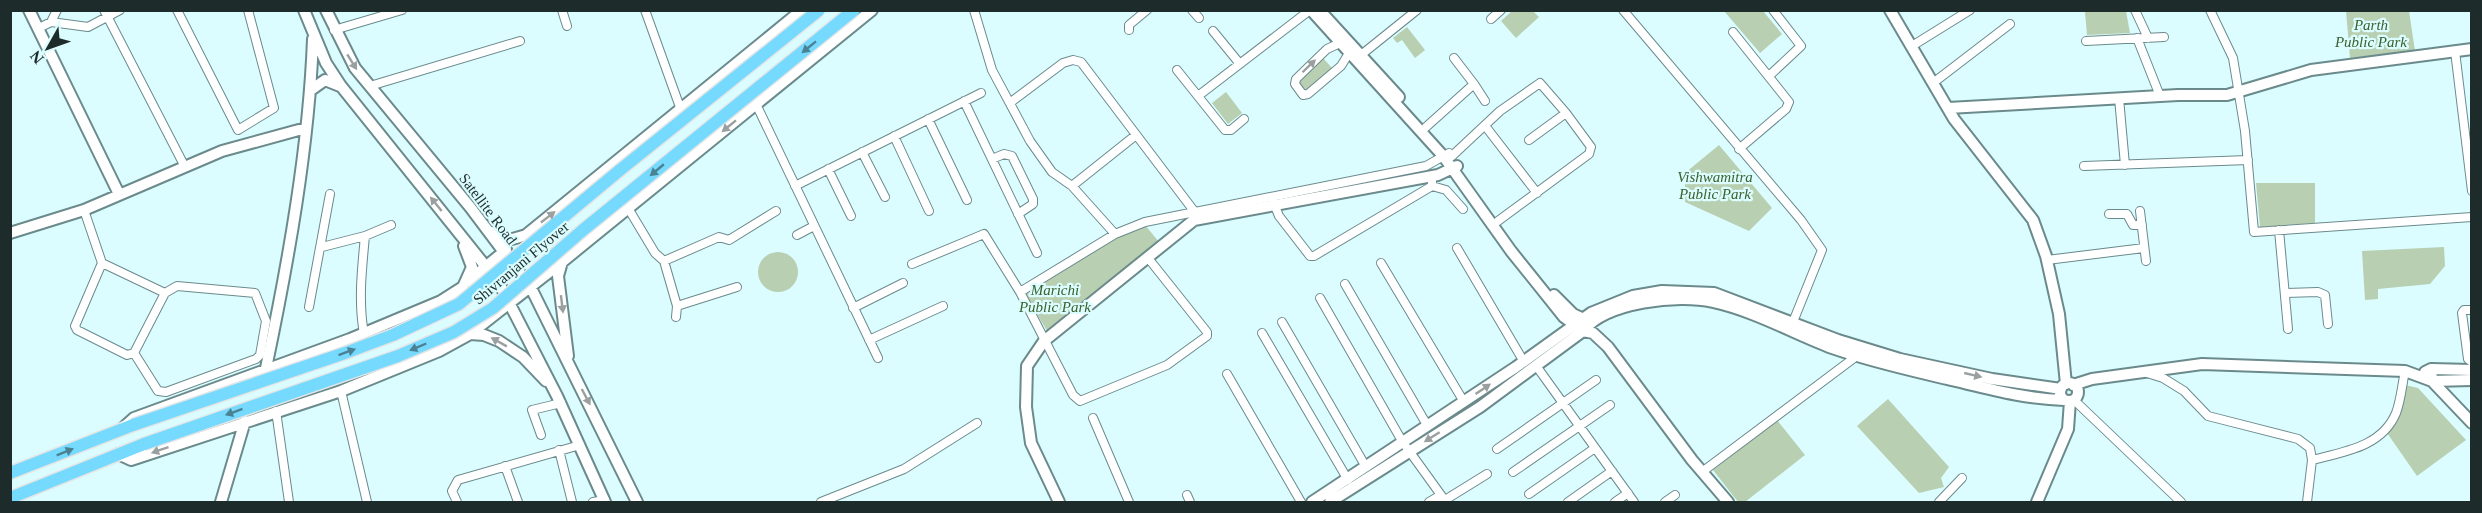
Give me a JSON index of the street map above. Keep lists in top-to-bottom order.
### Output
{
  "streets": {
    "main road": ["Shivranjani Flyover"],
    "street": ["Satellite Road"]
  },
  "parks": ["Parth Public Park", "Vishwamitra Public Park", "Marichi Public Park"],
  "north": "bottom left"
}
